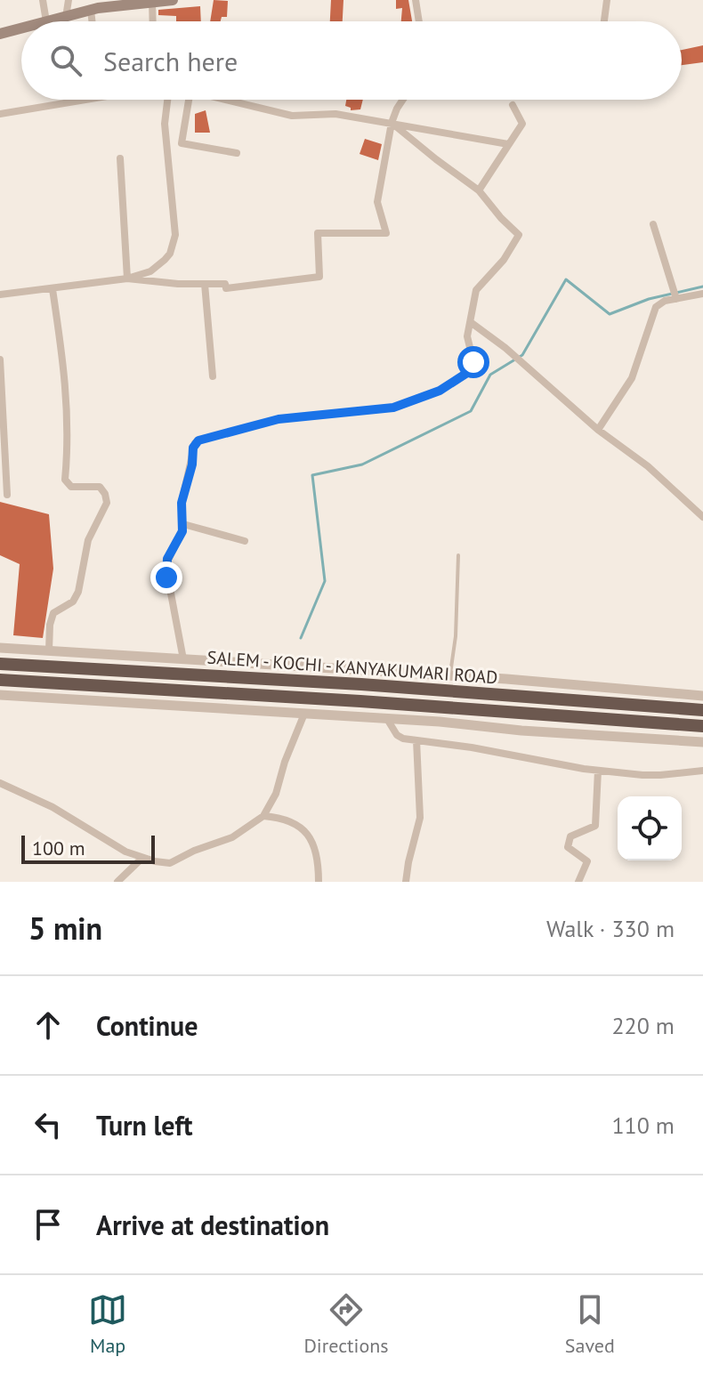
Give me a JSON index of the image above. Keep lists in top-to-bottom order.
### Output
{
  "streets": {
    "highway": ["SALEM - KOCHI - KANYAKUMARI ROAD"]
  },
  "scale_bar": "100 m",
  "page": {
    "search": "Search here",
    "scale": "100 m",
    "heading": ["5 min", "Walk · 330 m"],
    "list": [
      ["Continue", "220 m"],
      ["Turn left", "110 m"],
      "Arrive at destination"
    ],
    "nav": ["Map", "Directions", "Saved"]
  }
}
